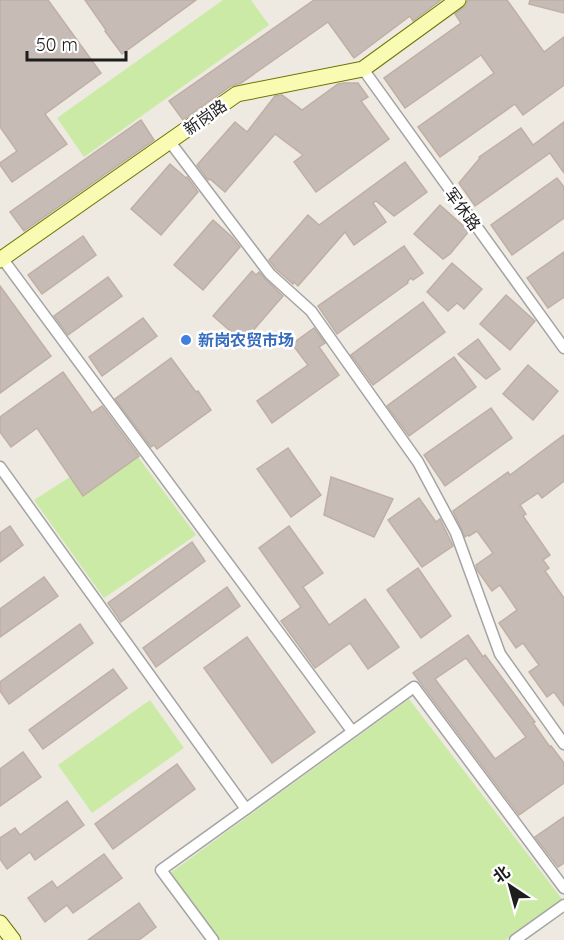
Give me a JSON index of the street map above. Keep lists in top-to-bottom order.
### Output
{
  "streets": {
    "street": ["新岗路", "军休路"]
  },
  "crossings": [
    ["新岗路", "军休路"]
  ],
  "places": ["新岗农贸市场"],
  "scale_bar": "50 m",
  "north": "top left"
}
